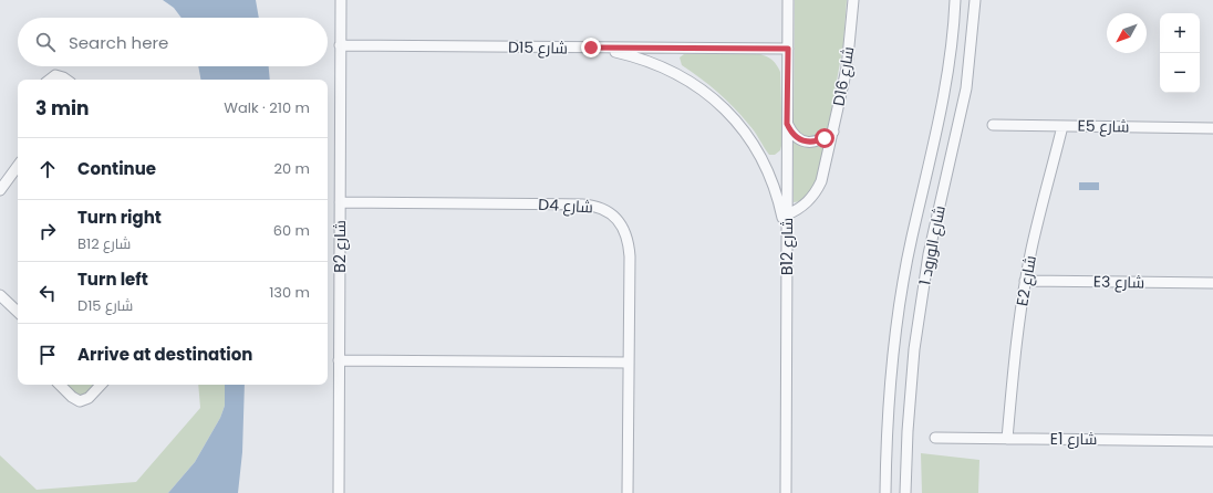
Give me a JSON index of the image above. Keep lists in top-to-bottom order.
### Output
{
  "streets": {
    "street": [
      "D15 شارع",
      "D16 شارع",
      "E5 شارع",
      "D4 شارع",
      "شارع الورود 1",
      "B2 شارع",
      "B12 شارع",
      "E2 شارع",
      "E3 شارع",
      "E1 شارع"
    ]
  },
  "crossings": [
    ["D15 شارع", "B2 شارع"],
    ["D15 شارع", "B12 شارع"],
    ["D16 شارع", "B12 شارع"],
    ["E5 شارع", "E2 شارع"],
    ["D4 شارع", "B2 شارع"],
    ["E2 شارع", "E3 شارع"],
    ["E2 شارع", "E1 شارع"]
  ],
  "north": "bottom left",
  "page": {
    "map_buttons": ["+", "−"],
    "search": "Search here",
    "heading": ["3 min", "Walk · 210 m"],
    "list": [
      ["Continue", "20 m"],
      ["Turn right", "B12 شارع", "60 m"],
      ["Turn left", "D15 شارع", "130 m"],
      "Arrive at destination"
    ]
  }
}
